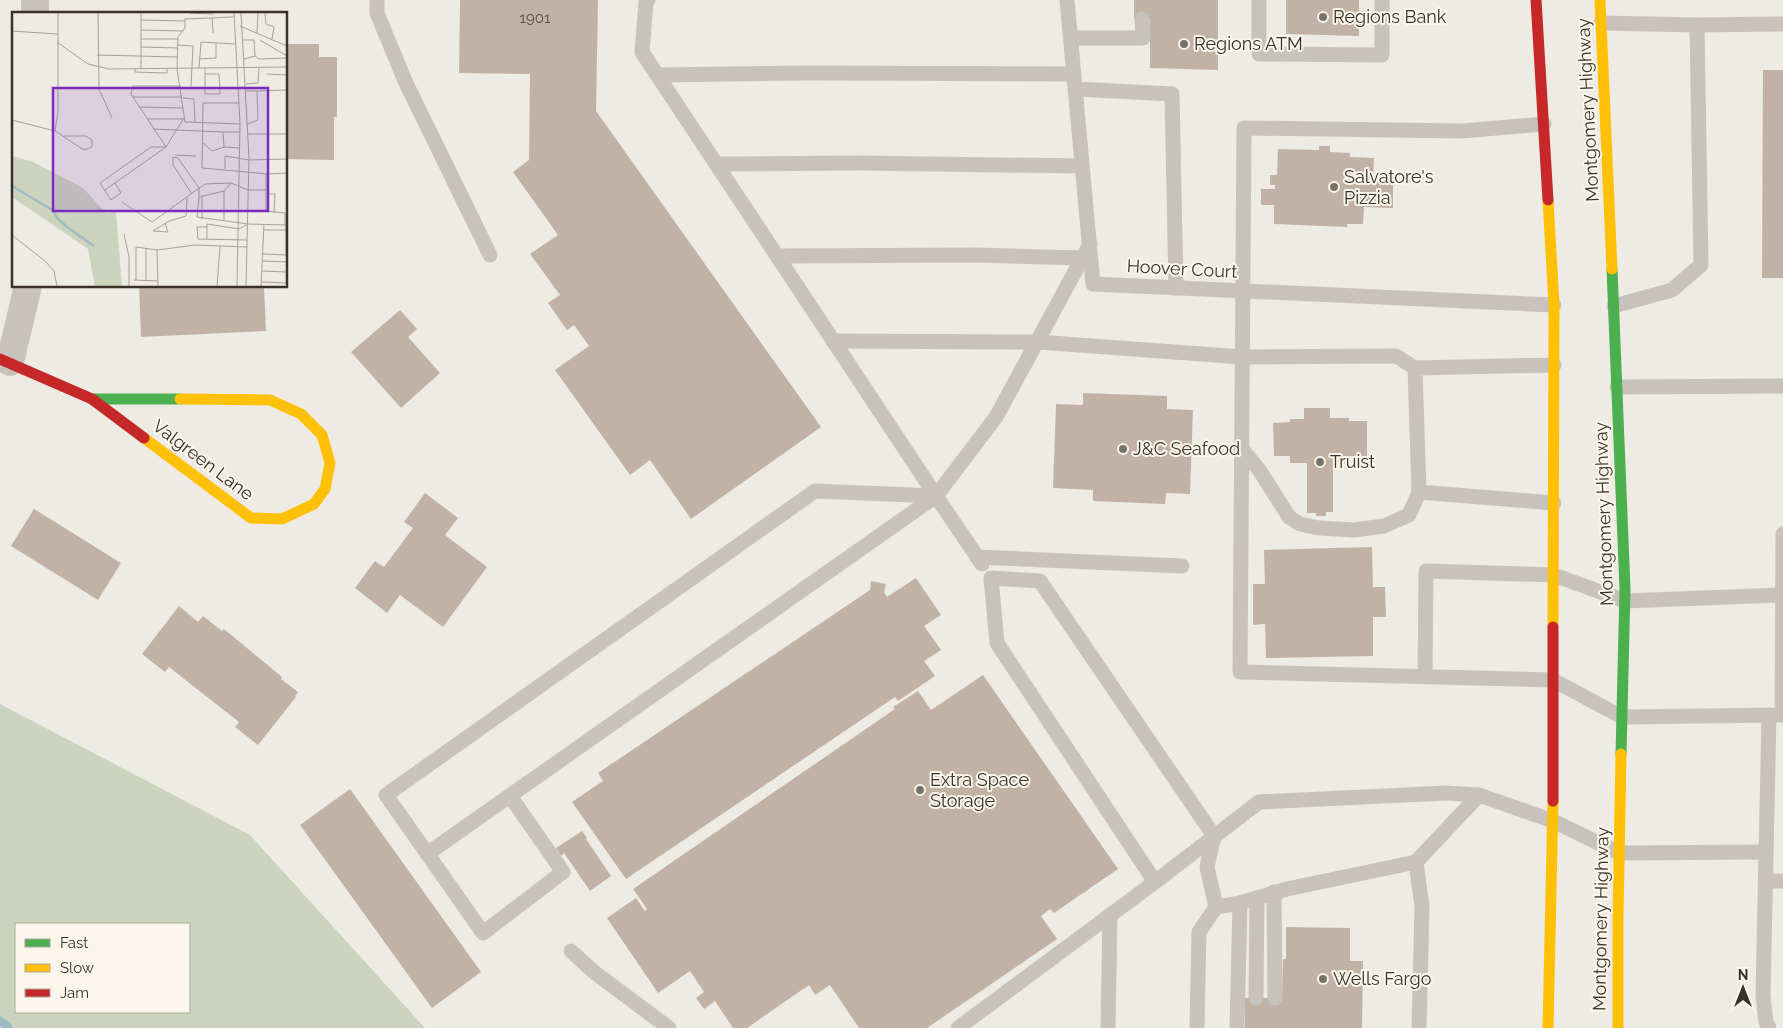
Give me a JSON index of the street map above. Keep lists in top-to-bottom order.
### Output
{
  "streets": {
    "main road": ["Montgomery Highway", "Valgreen Lane"],
    "lane": ["Hoover Court"]
  },
  "places": [
    "Regions Bank",
    "Regions ATM",
    "Salvatore's Pizzia",
    "J&C Seafood",
    "Truist",
    "Extra Space Storage",
    "Wells Fargo"
  ],
  "house_numbers": ["1901"],
  "legend": ["Fast", "Slow", "Jam"],
  "north": "top"
}
